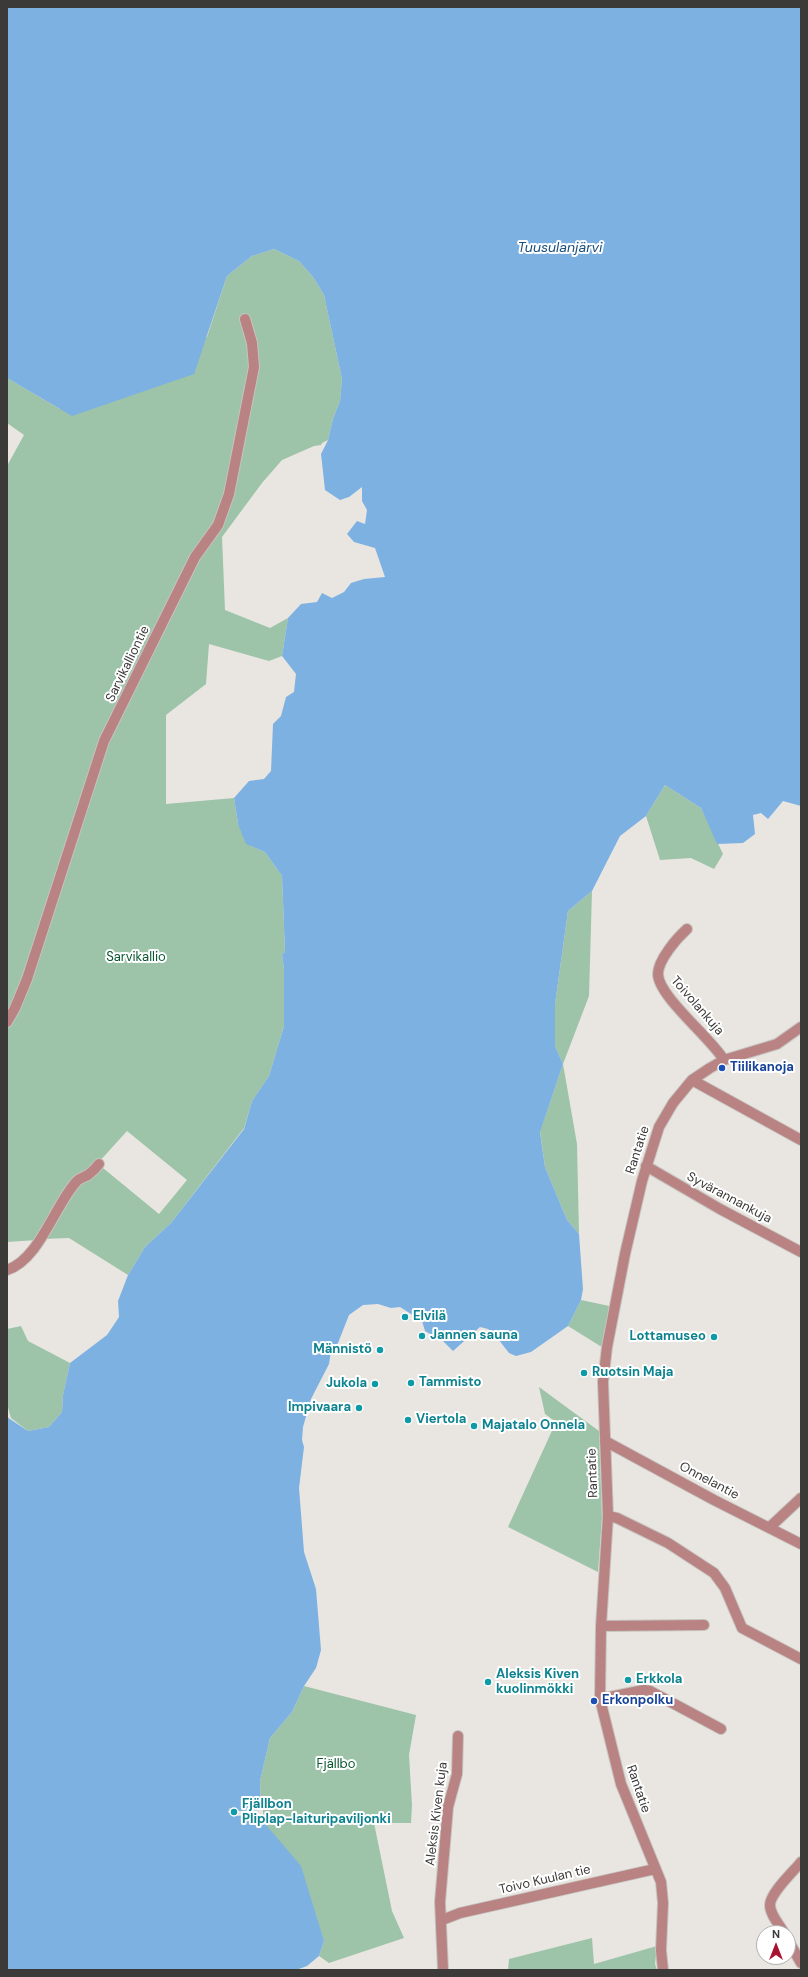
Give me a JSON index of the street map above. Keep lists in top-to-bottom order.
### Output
{
  "streets": {
    "street": [
      "Sarvikalliontie",
      "Toivolankuja",
      "Rantatie",
      "Syvärannankuja",
      "Onnelantie",
      "Aleksis Kiven kuja",
      "Toivo Kuulan tie"
    ]
  },
  "crossings": [
    ["Toivolankuja", "Rantatie"],
    ["Rantatie", "Syvärannankuja"],
    ["Rantatie", "Onnelantie"],
    ["Rantatie", "Toivo Kuulan tie"],
    ["Aleksis Kiven kuja", "Toivo Kuulan tie"]
  ],
  "water": ["Tuusulanjärvi"],
  "parks": ["Sarvikallio", "Fjällbo"],
  "places": [
    "Tiilikanoja",
    "Elvilä",
    "Jannen sauna",
    "Lottamuseo",
    "Männistö",
    "Ruotsin Maja",
    "Tammisto",
    "Jukola",
    "Impivaara",
    "Viertola",
    "Majatalo Onnela",
    "Erkkola",
    "Aleksis Kiven kuolinmökki",
    "Erkonpolku",
    "Fjällbon Pliplap-laituripaviljonki"
  ],
  "north": "top"
}
